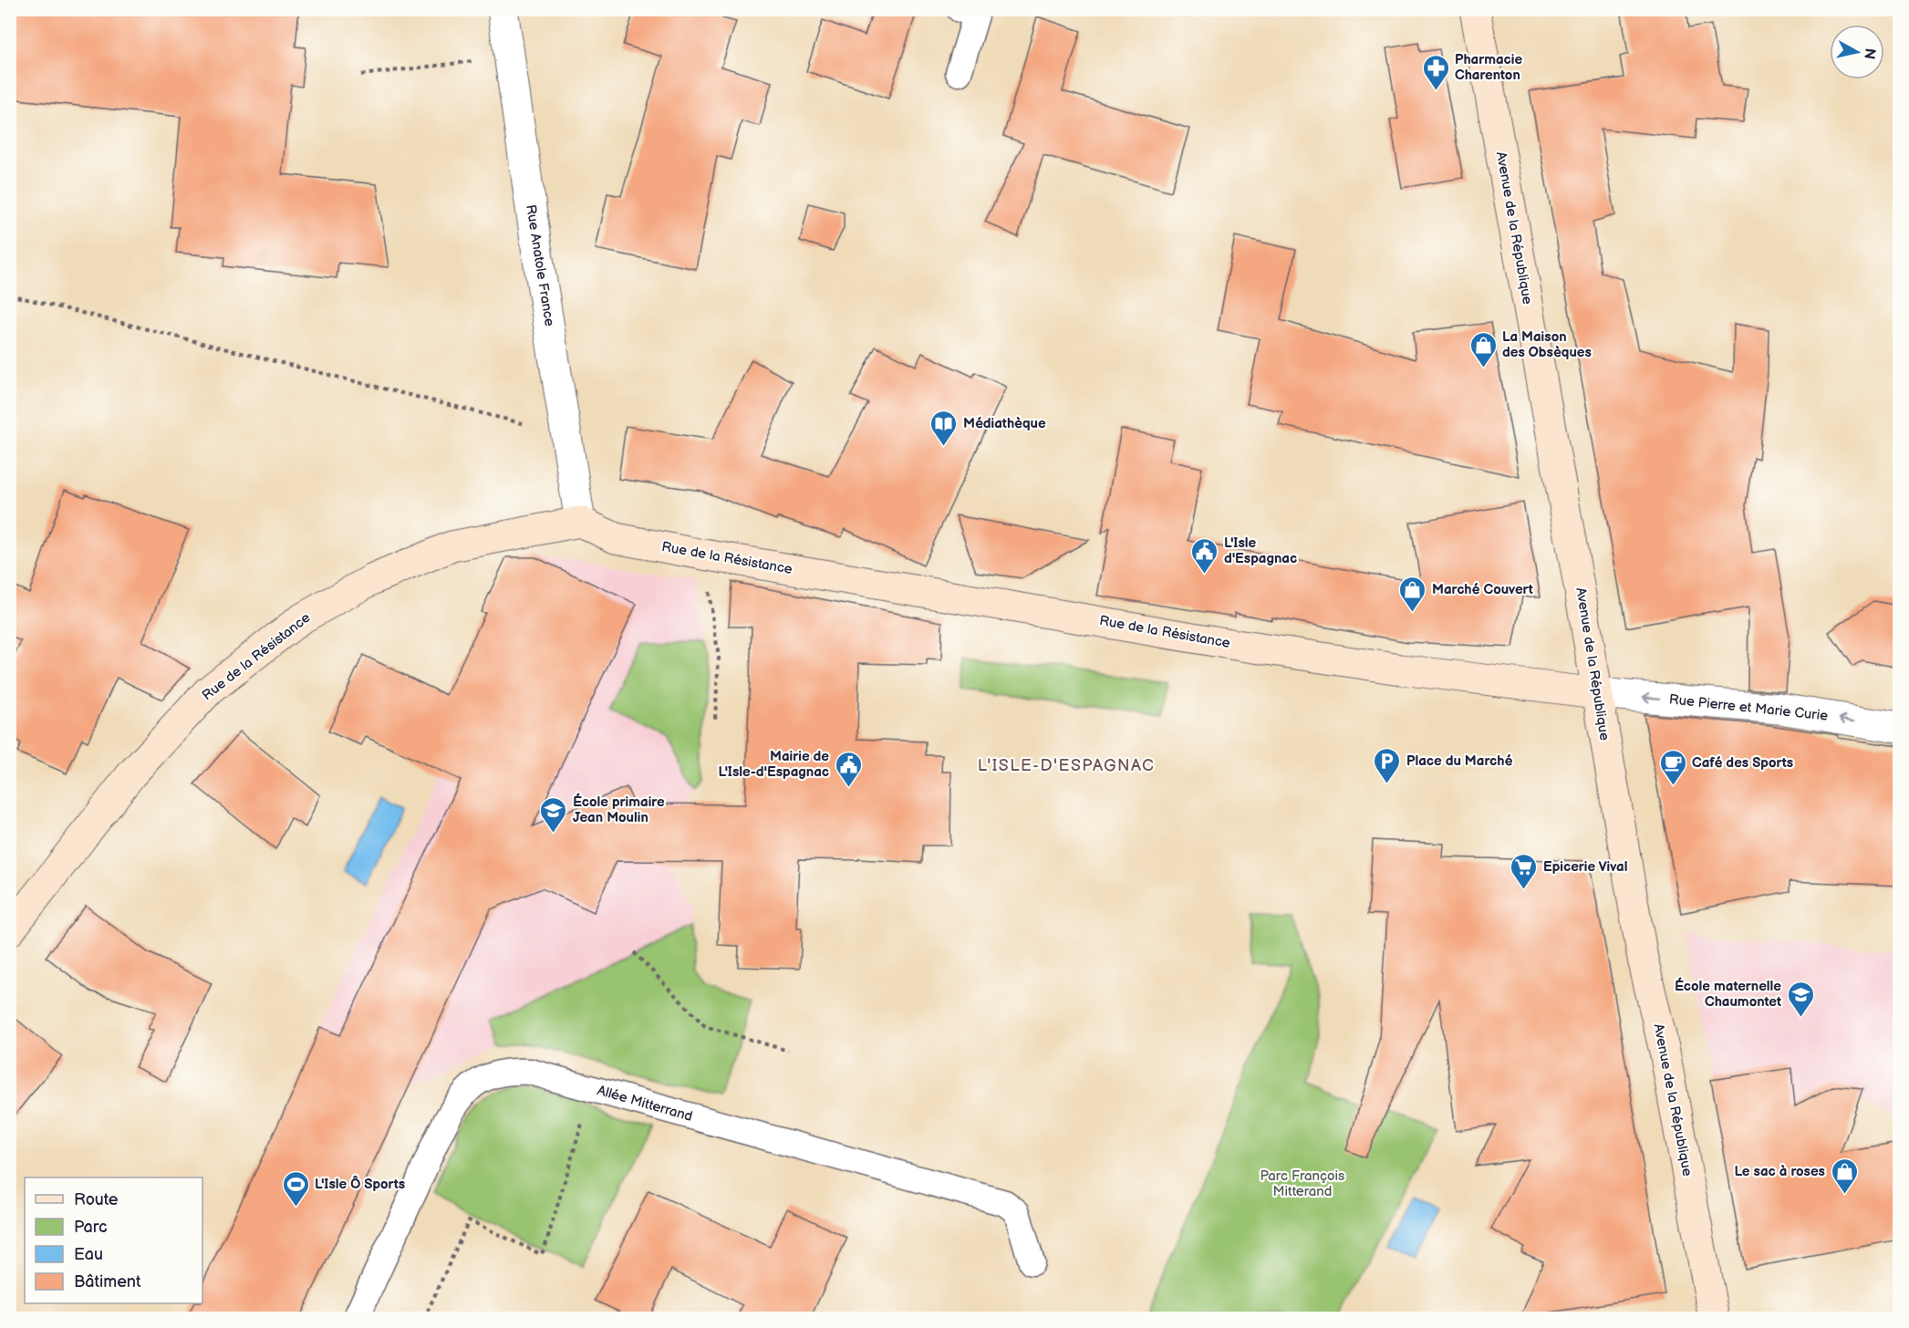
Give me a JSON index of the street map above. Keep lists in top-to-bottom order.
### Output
{
  "streets": {
    "street": [
      "Avenue de la République",
      "Rue Anatole France",
      "Rue de la Résistance",
      "Rue Pierre et Marie Curie"
    ],
    "lane": ["Allée Mitterrand"]
  },
  "crossings": [
    ["Avenue de la République", "Rue de la Résistance"],
    ["Avenue de la République", "Rue Pierre et Marie Curie"],
    ["Rue Anatole France", "Rue de la Résistance"],
    ["Rue de la Résistance", "Rue Pierre et Marie Curie"]
  ],
  "one_way": ["Rue Pierre et Marie Curie"],
  "districts": ["L'ISLE-D'ESPAGNAC"],
  "parks": ["Parc François Mitterand"],
  "places": {
    "pharmacy": ["Pharmacie Charenton"],
    "shop": ["La Maison des Obsèques", "Marché Couvert", "Le sac à roses"],
    "library": ["Médiathèque"],
    "public building": ["L'Isle d'Espagnac", "Mairie de L'Isle-d'Espagnac"],
    "parking": ["Place du Marché"],
    "cafe": ["Café des Sports"],
    "school or university": ["École primaire Jean Moulin", "École maternelle Chaumontet"],
    "supermarket": ["Epicerie Vival"],
    "sports": ["L'Isle Ô Sports"]
  },
  "legend": [
    "Route",
    "Parc",
    "Eau",
    "Bâtiment"
  ],
  "north": "right"
}
